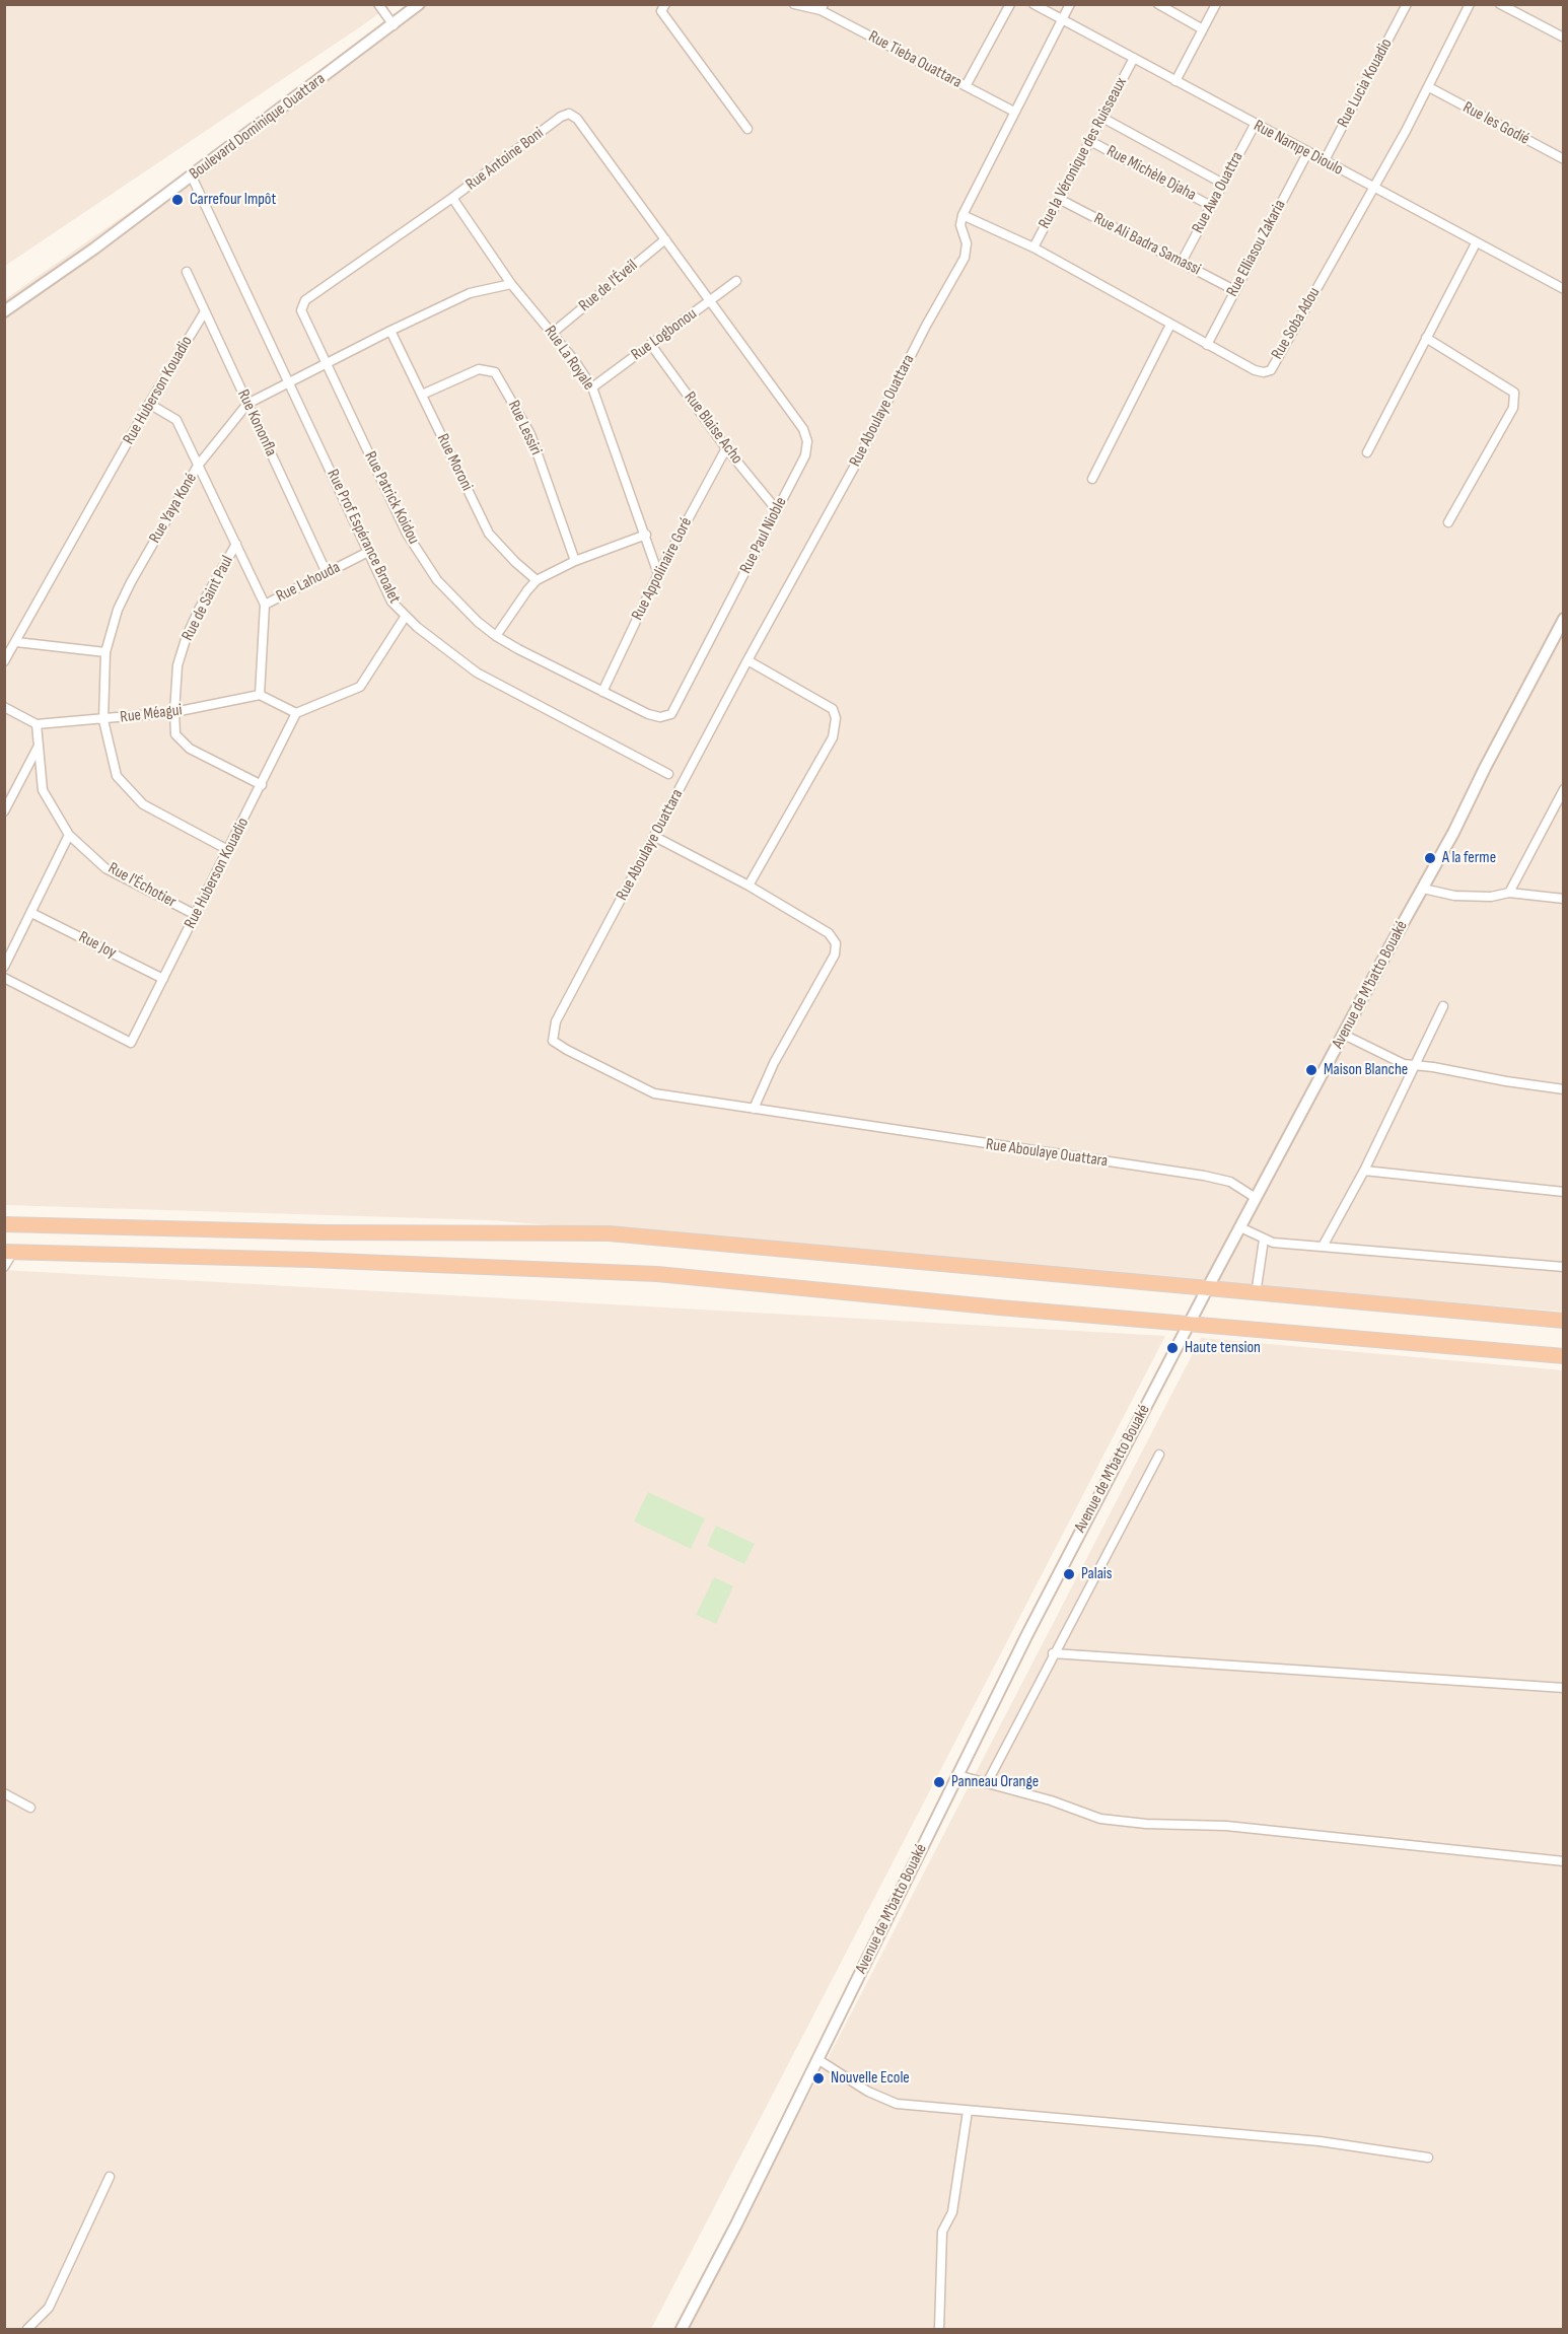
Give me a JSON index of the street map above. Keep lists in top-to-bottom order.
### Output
{
  "streets": {
    "street": [
      "Rue Tieba Ouattara",
      "Rue Lucia Kouadio",
      "Rue les Godié",
      "Boulevard Dominique Ouattara",
      "Rue Nampe Dioulo",
      "Rue la Véronique des Ruisseaux",
      "Rue Antoine Boni",
      "Rue Michèle Djaha",
      "Rue Awa Ouattra",
      "Rue Ali Badra Samassi",
      "Rue Elliasou Zakaria",
      "Rue de l'Éveil",
      "Rue Soba Adou",
      "Rue Logbonou",
      "Rue La Royale",
      "Rue Huberson Kouadio",
      "Rue Aboulaye Ouattara",
      "Rue Kononfla",
      "Rue Lessiri",
      "Rue Blaise Acho",
      "Rue Moroni",
      "Rue Patrick Koidou",
      "Rue Yaya Koné",
      "Rue Paul Nioble",
      "Rue Prof Espérance Broalet",
      "Rue Appolinaire Goré",
      "Rue Lahouda",
      "Rue de Saint Paul",
      "Rue Méagui",
      "Rue l'Échotier",
      "Rue Joy",
      "Avenue de M'batto Bouaké"
    ]
  },
  "crossings": [
    ["Rue Lucia Kouadio", "Rue Nampe Dioulo"],
    ["Rue les Godié", "Rue Soba Adou"],
    ["Boulevard Dominique Ouattara", "Rue Prof Espérance Broalet"],
    ["Rue Nampe Dioulo", "Rue la Véronique des Ruisseaux"],
    ["Rue Nampe Dioulo", "Rue Awa Ouattra"],
    ["Rue Nampe Dioulo", "Rue Elliasou Zakaria"],
    ["Rue Nampe Dioulo", "Rue Soba Adou"],
    ["Rue la Véronique des Ruisseaux", "Rue Michèle Djaha"],
    ["Rue la Véronique des Ruisseaux", "Rue Ali Badra Samassi"],
    ["Rue la Véronique des Ruisseaux", "Rue Soba Adou"],
    ["Rue Antoine Boni", "Rue de l'Éveil"],
    ["Rue Antoine Boni", "Rue Logbonou"],
    ["Rue Antoine Boni", "Rue La Royale"],
    ["Rue Antoine Boni", "Rue Patrick Koidou"],
    ["Rue Antoine Boni", "Rue Yaya Koné"],
    ["Rue Antoine Boni", "Rue Paul Nioble"],
    ["Rue Michèle Djaha", "Rue Awa Ouattra"],
    ["Rue Awa Ouattra", "Rue Ali Badra Samassi"],
    ["Rue Ali Badra Samassi", "Rue Elliasou Zakaria"],
    ["Rue Elliasou Zakaria", "Rue Soba Adou"],
    ["Rue de l'Éveil", "Rue La Royale"],
    ["Rue Soba Adou", "Rue Aboulaye Ouattara"],
    ["Rue Logbonou", "Rue La Royale"],
    ["Rue Logbonou", "Rue Blaise Acho"],
    ["Rue Logbonou", "Rue Paul Nioble"],
    ["Rue La Royale", "Rue Yaya Koné"],
    ["Rue La Royale", "Rue Appolinaire Goré"],
    ["Rue Huberson Kouadio", "Rue Kononfla"],
    ["Rue Huberson Kouadio", "Rue Yaya Koné"],
    ["Rue Huberson Kouadio", "Rue de Saint Paul"],
    ["Rue Huberson Kouadio", "Rue l'Échotier"],
    ["Rue Huberson Kouadio", "Rue Joy"],
    ["Rue Aboulaye Ouattara", "Avenue de M'batto Bouaké"],
    ["Rue Kononfla", "Rue Yaya Koné"],
    ["Rue Kononfla", "Rue Lahouda"],
    ["Rue Lessiri", "Rue Moroni"],
    ["Rue Blaise Acho", "Rue Paul Nioble"],
    ["Rue Blaise Acho", "Rue Appolinaire Goré"],
    ["Rue Moroni", "Rue Yaya Koné"],
    ["Rue Patrick Koidou", "Rue Yaya Koné"],
    ["Rue Patrick Koidou", "Rue Paul Nioble"],
    ["Rue Patrick Koidou", "Rue Appolinaire Goré"],
    ["Rue Yaya Koné", "Rue Prof Espérance Broalet"],
    ["Rue Yaya Koné", "Rue Méagui"],
    ["Rue Paul Nioble", "Rue Appolinaire Goré"],
    ["Rue Prof Espérance Broalet", "Rue Lahouda"],
    ["Rue Lahouda", "Rue Méagui"],
    ["Rue de Saint Paul", "Rue Méagui"],
    ["Rue Méagui", "Rue l'Échotier"]
  ],
  "places": [
    "Carrefour Impôt",
    "A la ferme",
    "Maison Blanche",
    "Haute tension",
    "Palais",
    "Panneau Orange",
    "Nouvelle Ecole"
  ]
}
